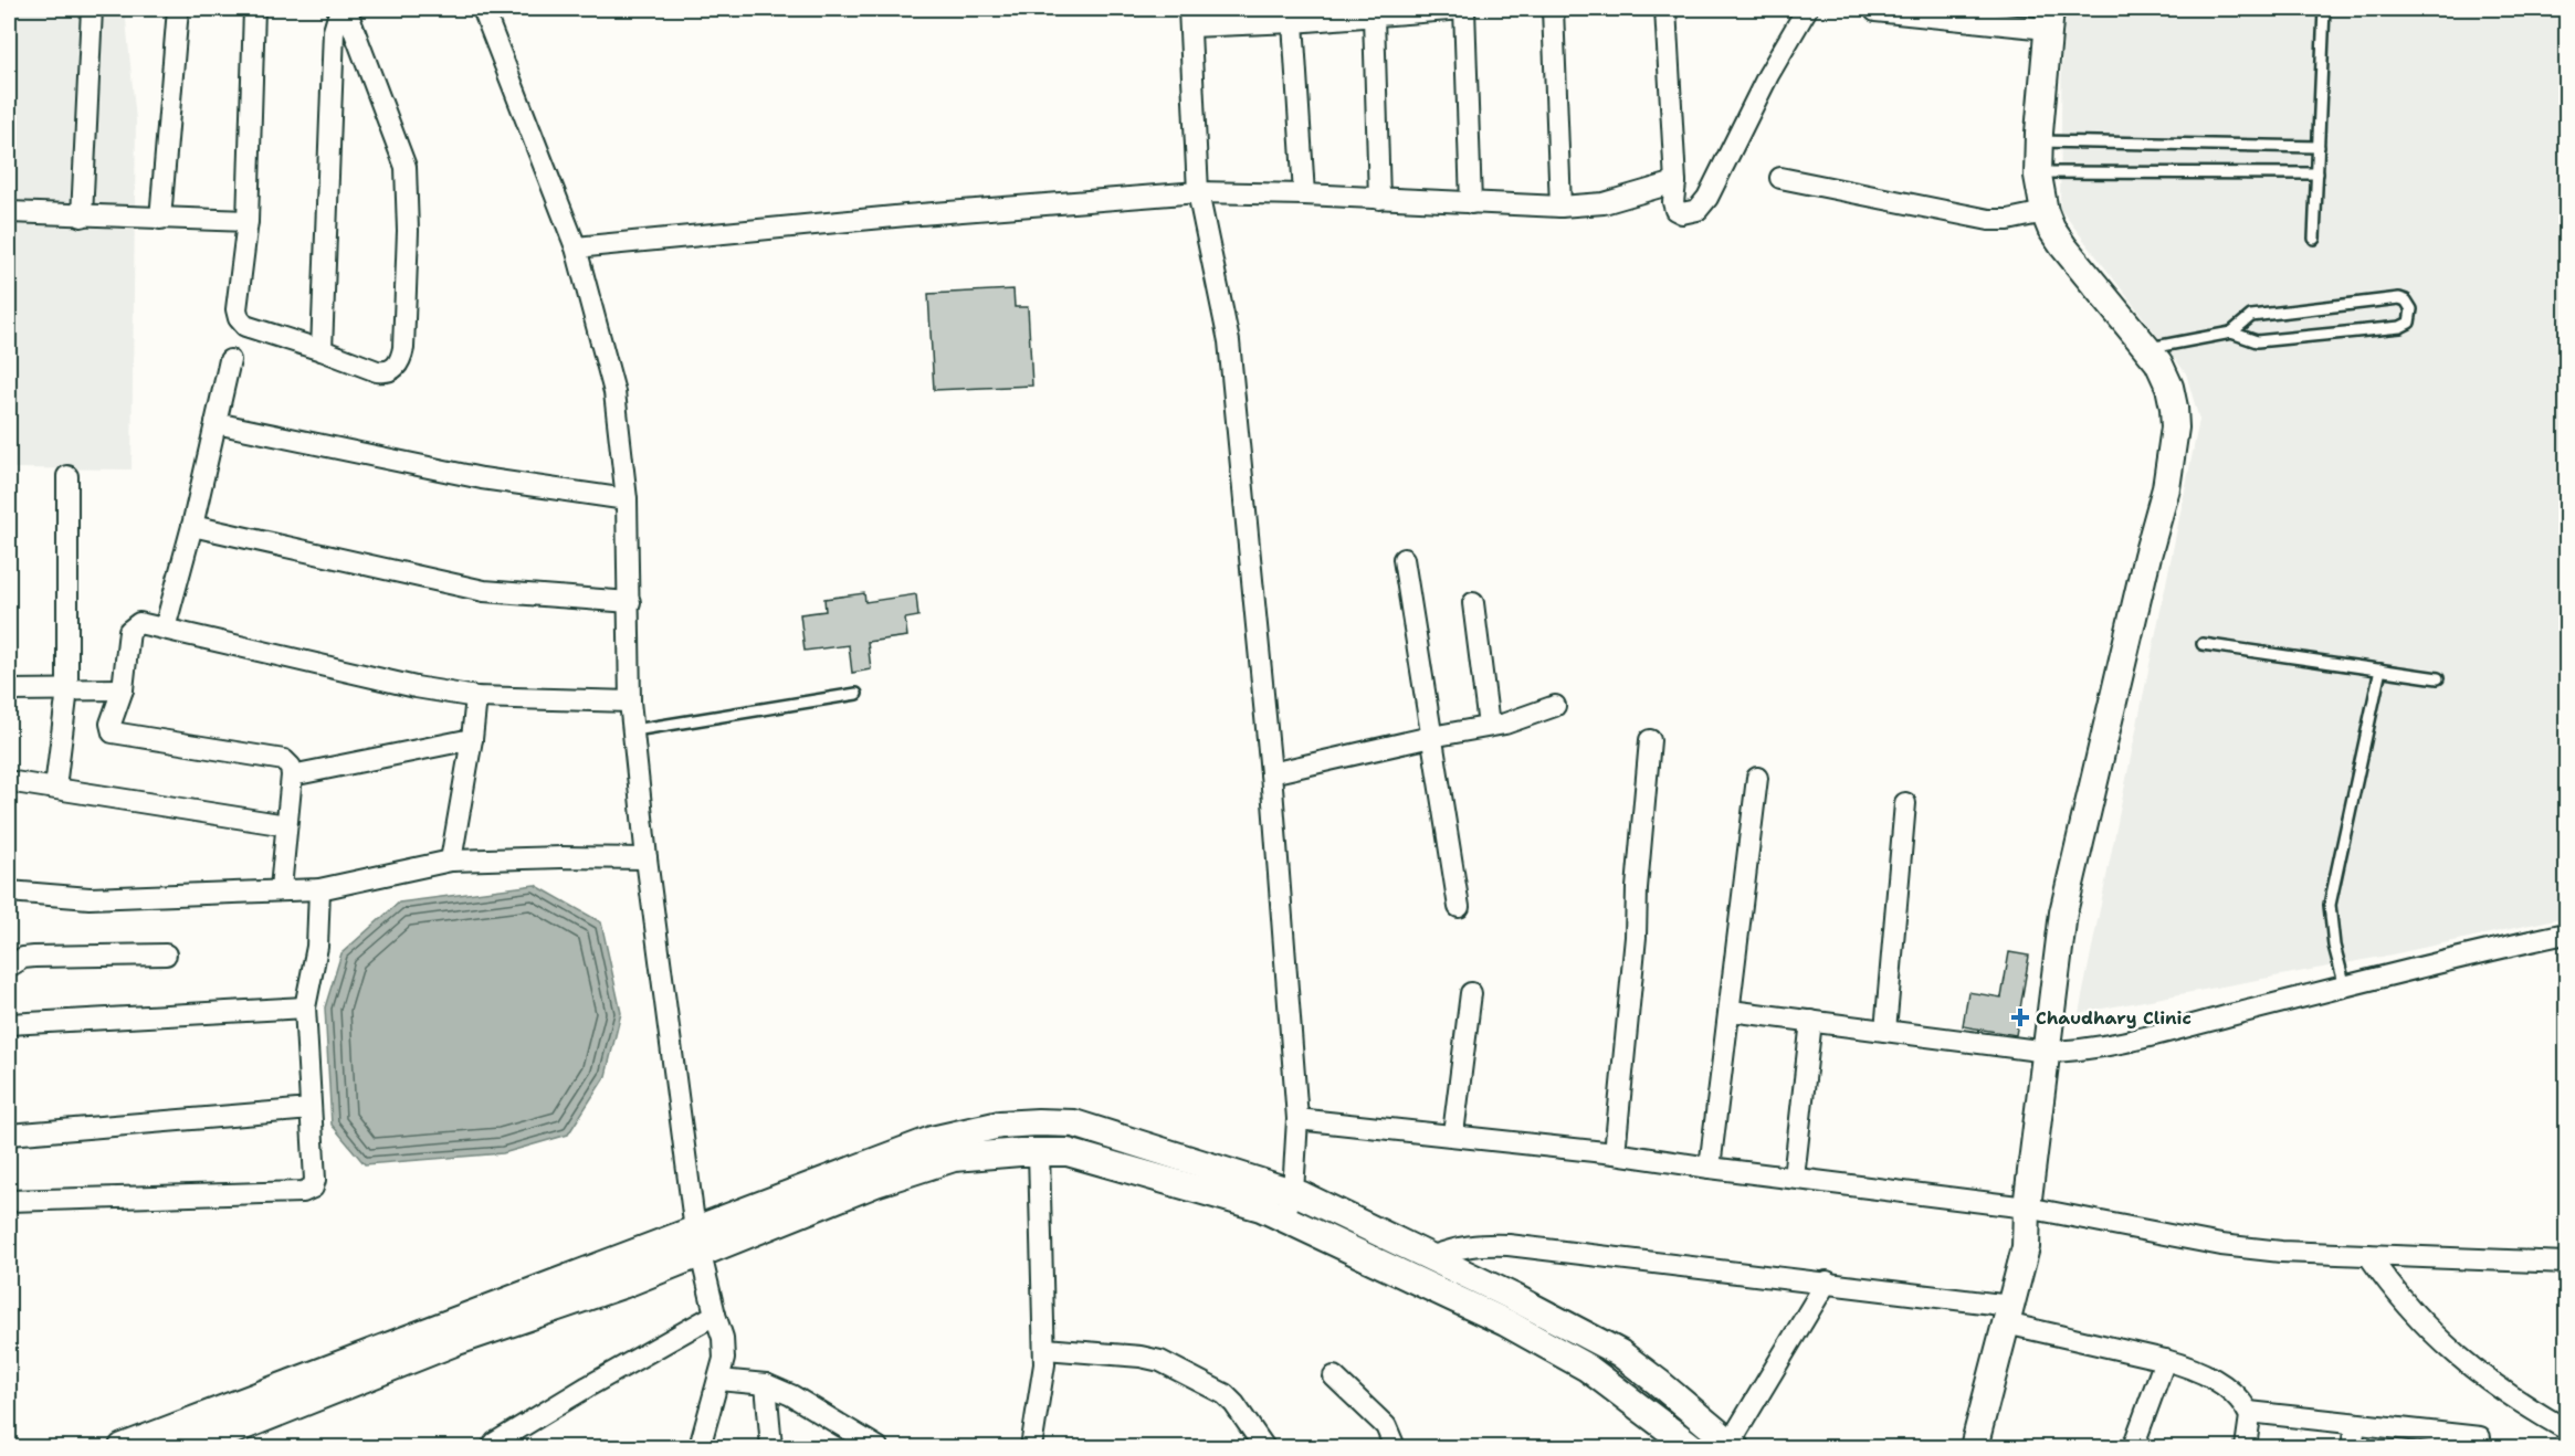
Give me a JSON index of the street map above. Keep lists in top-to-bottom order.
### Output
{
  "places": {
    "health": ["Chaudhary Clinic"]
  }
}
